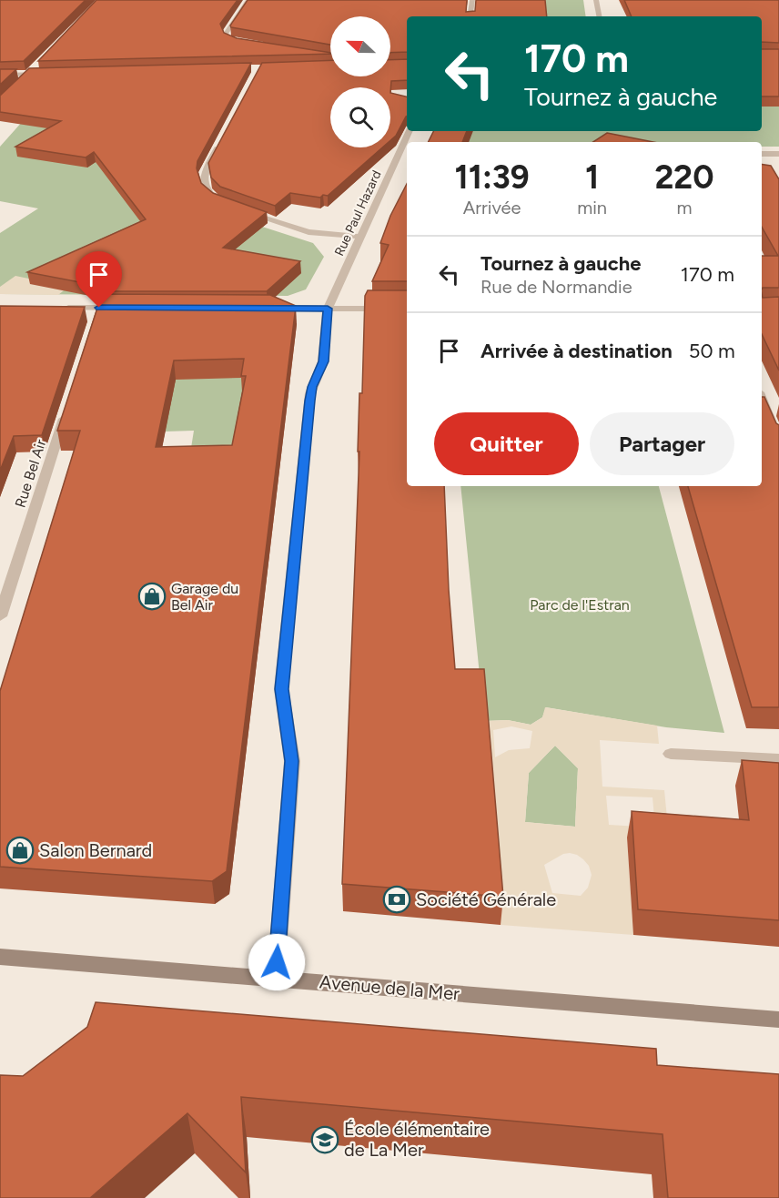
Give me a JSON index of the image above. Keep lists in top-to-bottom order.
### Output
{
  "streets": {
    "street": ["Rue Paul Hazard", "Rue Bel Air", "Avenue de la Mer"]
  },
  "crossings": [
    ["Rue Paul Hazard", "Avenue de la Mer"]
  ],
  "parks": ["Parc de l'Estran"],
  "places": {
    "shop": ["Garage du Bel Air", "Salon Bernard"],
    "bank": ["Société Générale"],
    "school or university": ["École élémentaire de La Mer"]
  },
  "north": "left",
  "page": {
    "turn": ["170 m", "Tournez à gauche"],
    "eta": [
      "11:39",
      "Arrivée",
      "1",
      "min",
      "220",
      "m"
    ],
    "list": [
      {
        "name": "Tournez à gauche",
        "note": "Rue de Normandie",
        "value": "170 m"
      },
      {
        "name": "Arrivée à destination",
        "value": "50 m"
      }
    ],
    "buttons": ["Quitter", "Partager"]
  }
}
